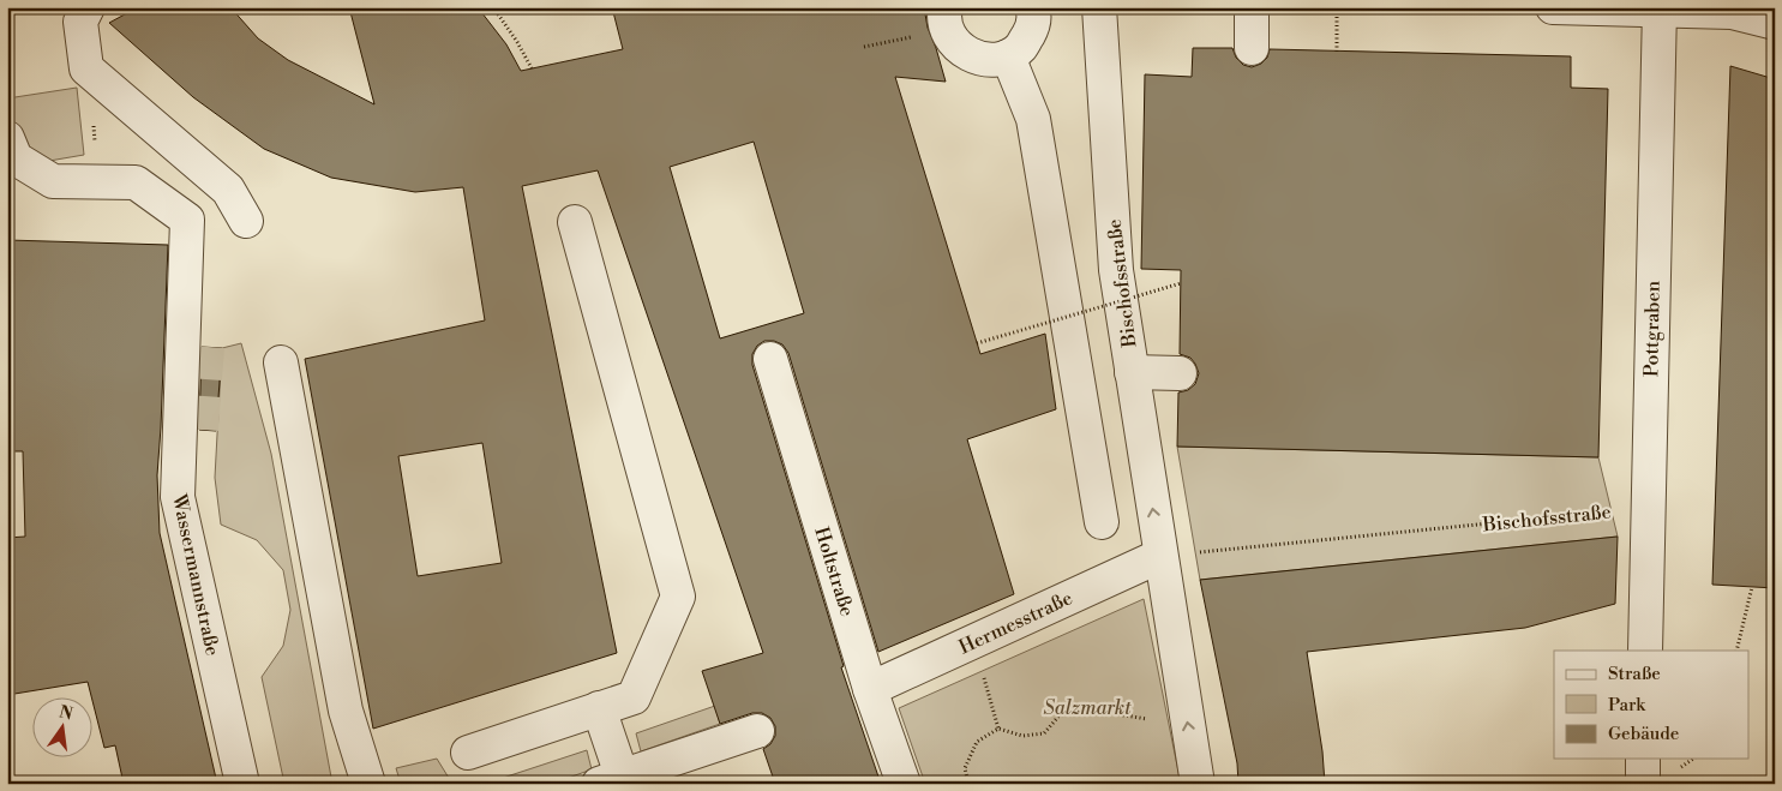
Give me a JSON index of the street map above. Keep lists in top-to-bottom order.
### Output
{
  "streets": {
    "street": [
      "Bischofsstraße",
      "Pottgraben",
      "Holtstraße",
      "Wassermannstraße",
      "Hermesstraße"
    ]
  },
  "crossings": [
    ["Bischofsstraße", "Pottgraben"],
    ["Bischofsstraße", "Hermesstraße"],
    ["Holtstraße", "Hermesstraße"]
  ],
  "parks": ["Salzmarkt"],
  "legend": ["Straße", "Park", "Gebäude"],
  "north": "top"
}
